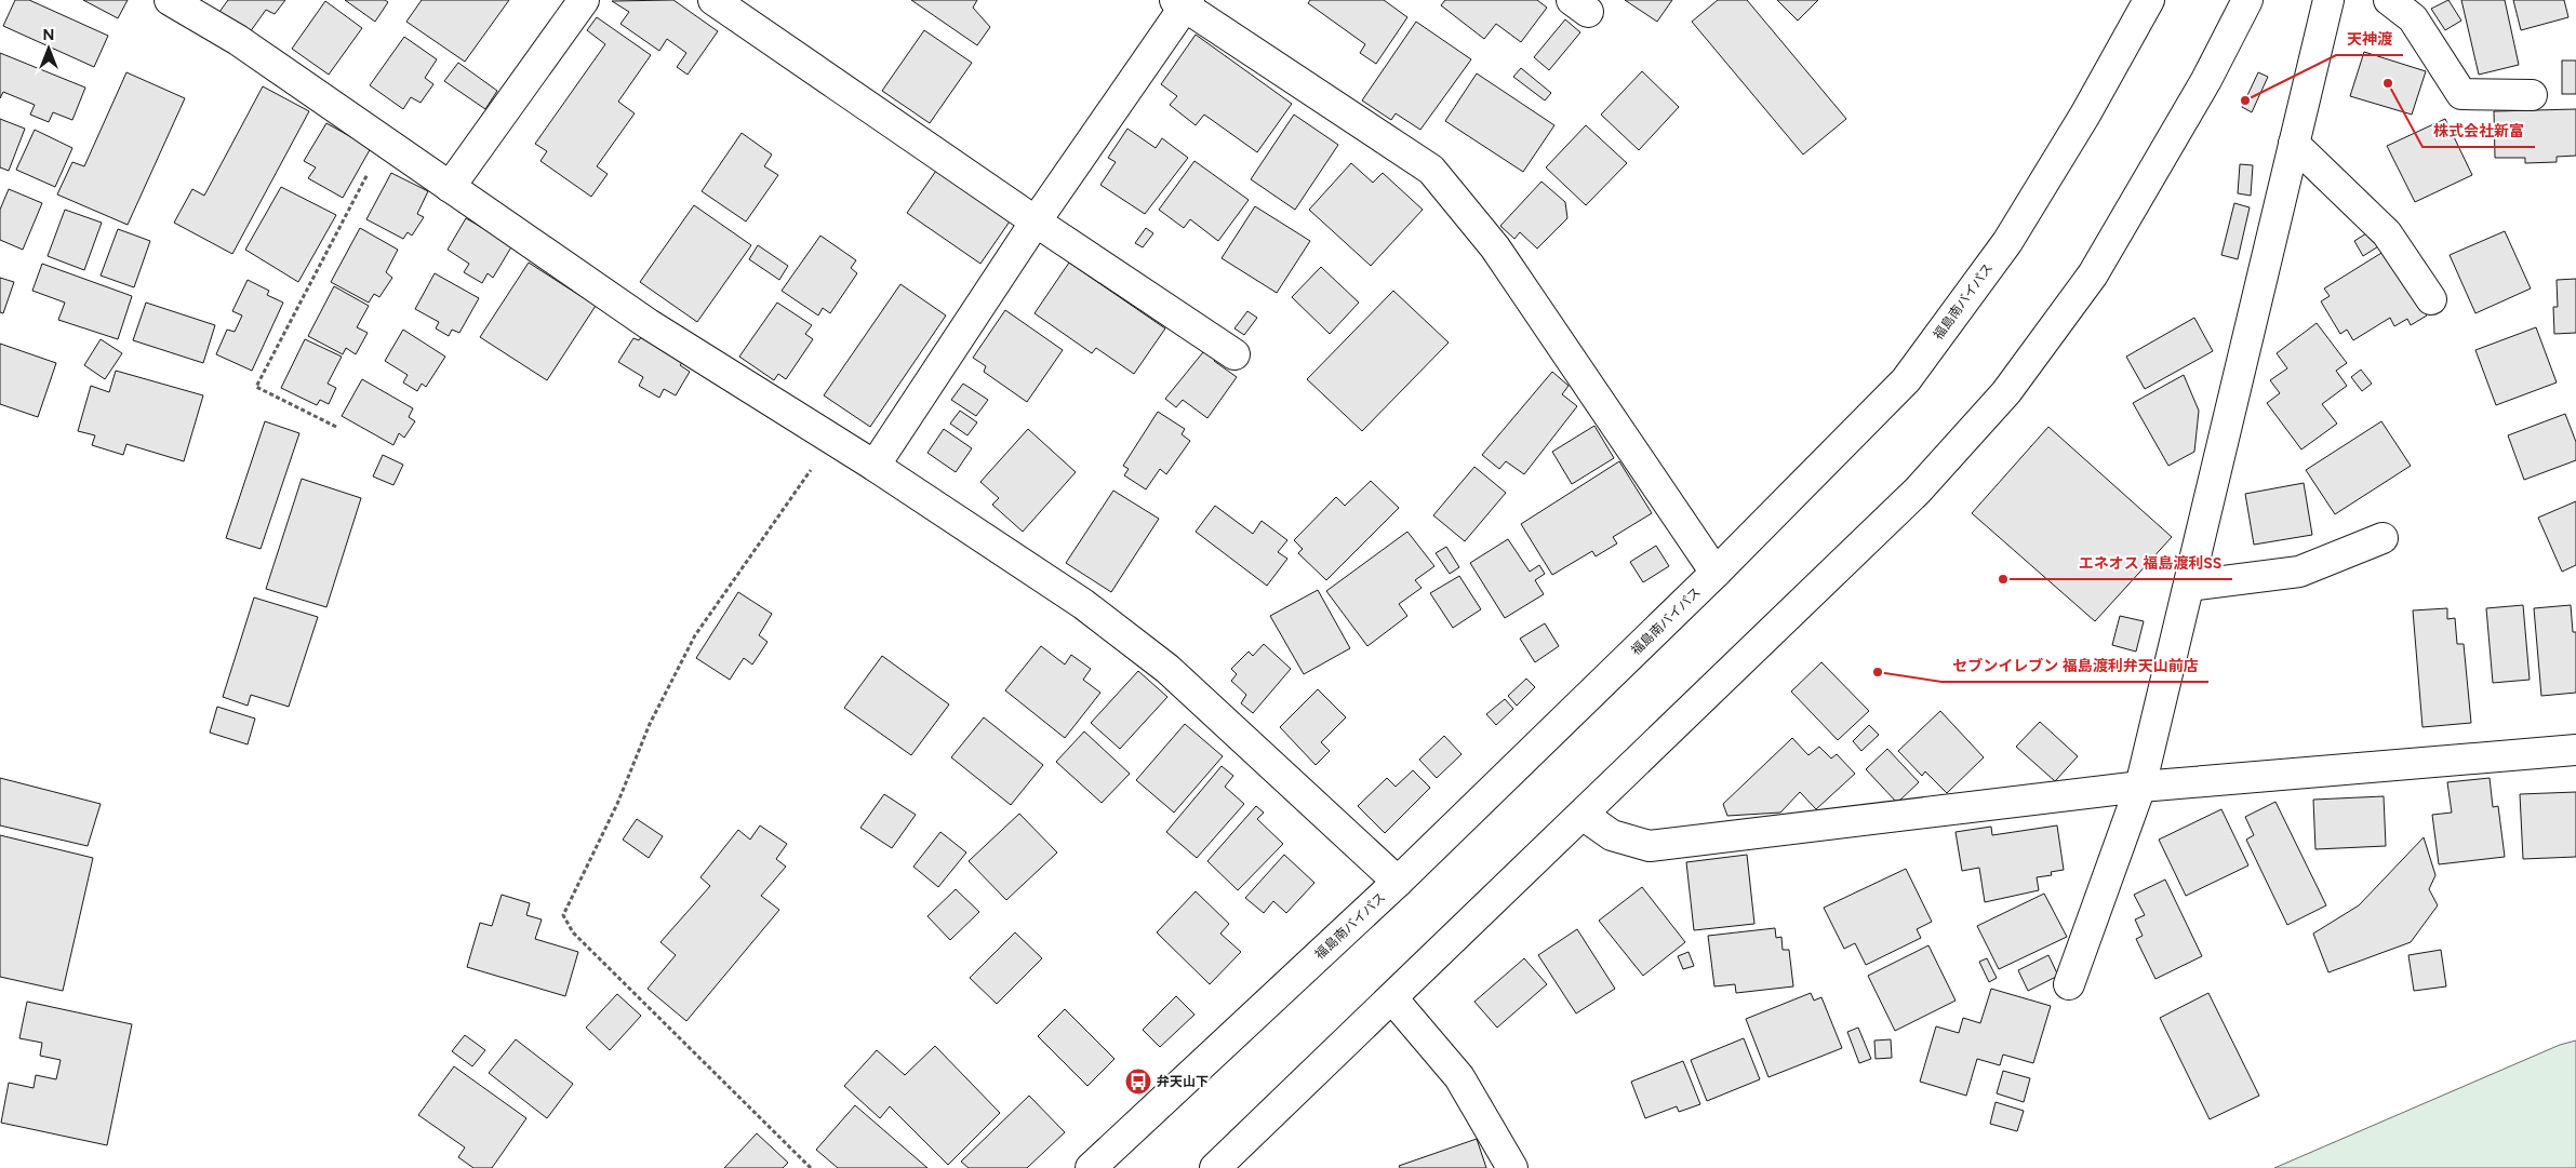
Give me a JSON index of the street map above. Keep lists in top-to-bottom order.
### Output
{
  "streets": {
    "main road": ["福島南バイパス"]
  },
  "places": {
    "other": [
      "株式会社新富",
      "天神渡",
      "エネオス 福島渡利SS",
      "セブンイレブン 福島渡利弁天山前店"
    ],
    "bus stop": ["弁天山下"]
  },
  "north": "top"
}
